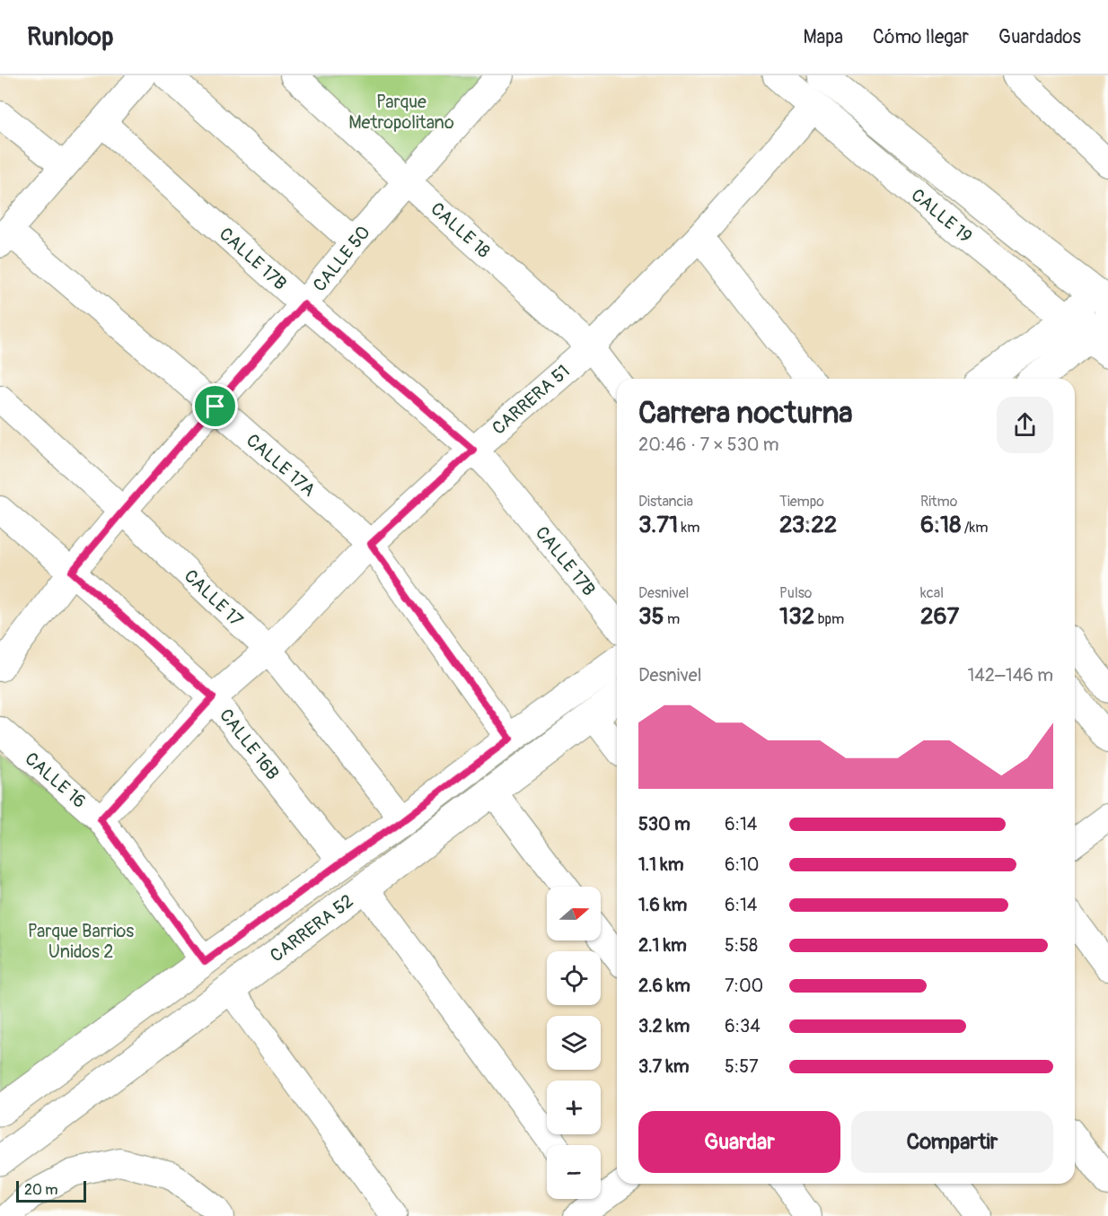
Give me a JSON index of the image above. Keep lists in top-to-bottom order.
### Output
{
  "streets": {
    "main road": ["CALLE 19", "CARRERA 52"],
    "street": [
      "CALLE 18",
      "CALLE 17B",
      "CALLE 50",
      "CARRERA 51",
      "CALLE 17A",
      "CALLE 17",
      "CALLE 16B",
      "CALLE 16"
    ]
  },
  "crossings": [
    ["CALLE 19", "CARRERA 51"],
    ["CALLE 18", "CALLE 50"],
    ["CALLE 18", "CARRERA 51"],
    ["CALLE 17B", "CALLE 50"],
    ["CALLE 17B", "CARRERA 51"],
    ["CALLE 50", "CALLE 17A"],
    ["CALLE 50", "CALLE 17"],
    ["CALLE 50", "CALLE 16B"],
    ["CARRERA 51", "CALLE 17A"],
    ["CARRERA 51", "CALLE 17"],
    ["CARRERA 51", "CALLE 16B"],
    ["CARRERA 51", "CALLE 16"],
    ["CALLE 17A", "CARRERA 52"],
    ["CALLE 17", "CARRERA 52"],
    ["CALLE 16B", "CARRERA 52"],
    ["CALLE 16", "CARRERA 52"]
  ],
  "parks": ["Parque Metropolitano", "Parque Barrios Unidos 2"],
  "scale_bar": "20 m",
  "north": "right",
  "page": {
    "header": "Runloop",
    "nav": ["Mapa", "Cómo llegar", "Guardados"],
    "heading": ["Carrera nocturna", "20:46 · 7 × 530 m"],
    "stats": [
      ["Distancia", "3.71 km"],
      ["Tiempo", "23:22"],
      ["Ritmo", "6:18 /km"],
      ["Desnivel", "35 m"],
      ["Pulso", "132 bpm"],
      ["kcal", "267"]
    ],
    "chart": ["Desnivel", "142–146 m"],
    "list": [
      {
        "name": "530 m",
        "note": "6:14"
      },
      {
        "name": "1.1 km",
        "note": "6:10"
      },
      {
        "name": "1.6 km",
        "note": "6:14"
      },
      {
        "name": "2.1 km",
        "note": "5:58"
      },
      {
        "name": "2.6 km",
        "note": "7:00"
      },
      {
        "name": "3.2 km",
        "note": "6:34"
      },
      {
        "name": "3.7 km",
        "note": "5:57"
      }
    ],
    "map_buttons": ["+", "−"],
    "buttons": ["Guardar", "Compartir"],
    "scale": "20 m"
  }
}
